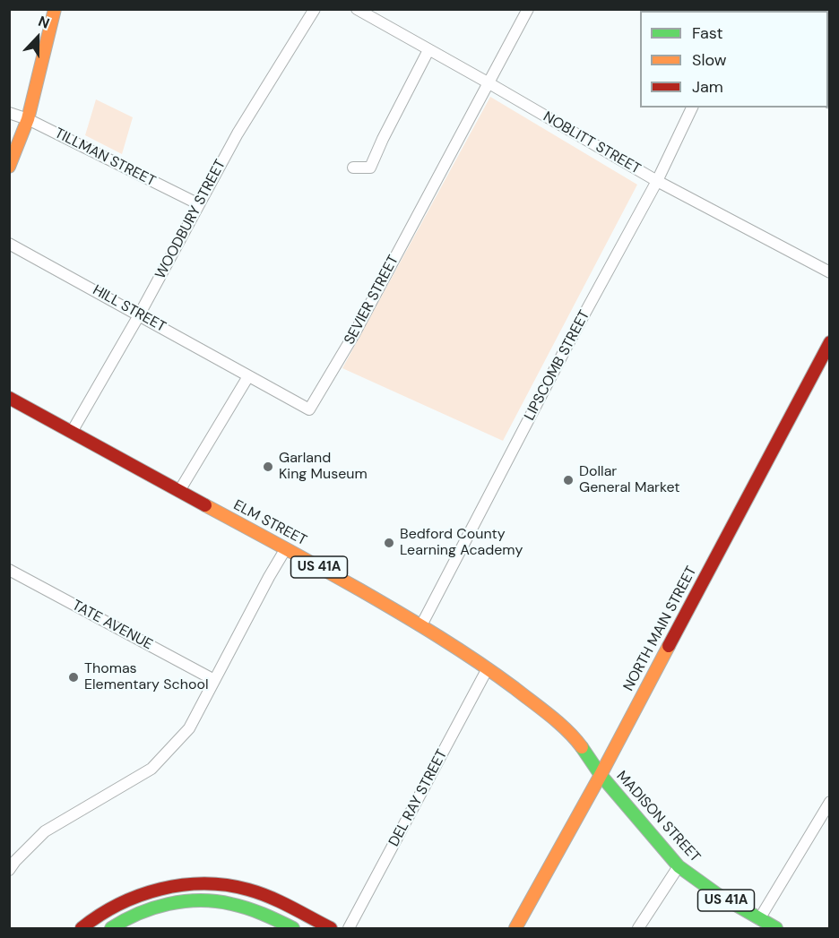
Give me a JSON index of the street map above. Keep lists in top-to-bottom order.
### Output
{
  "streets": {
    "main road": [
      "ELM STREET",
      "US 41A",
      "NORTH MAIN STREET",
      "MADISON STREET"
    ],
    "street": [
      "NOBLITT STREET",
      "TILLMAN STREET",
      "WOODBURY STREET",
      "SEVIER STREET",
      "HILL STREET",
      "LIPSCOMB STREET",
      "TATE AVENUE",
      "DEL RAY STREET"
    ]
  },
  "crossings": [
    ["NOBLITT STREET", "SEVIER STREET"],
    ["NOBLITT STREET", "LIPSCOMB STREET"],
    ["TILLMAN STREET", "WOODBURY STREET"],
    ["WOODBURY STREET", "HILL STREET"],
    ["WOODBURY STREET", "ELM STREET"],
    ["SEVIER STREET", "HILL STREET"],
    ["LIPSCOMB STREET", "ELM STREET"],
    ["ELM STREET", "NORTH MAIN STREET"],
    ["ELM STREET", "DEL RAY STREET"],
    ["ELM STREET", "MADISON STREET"],
    ["NORTH MAIN STREET", "MADISON STREET"]
  ],
  "places": [
    "Garland King Museum",
    "Dollar General Market",
    "Bedford County Learning Academy",
    "Thomas Elementary School"
  ],
  "legend": ["Fast", "Slow", "Jam"],
  "north": "top"
}
